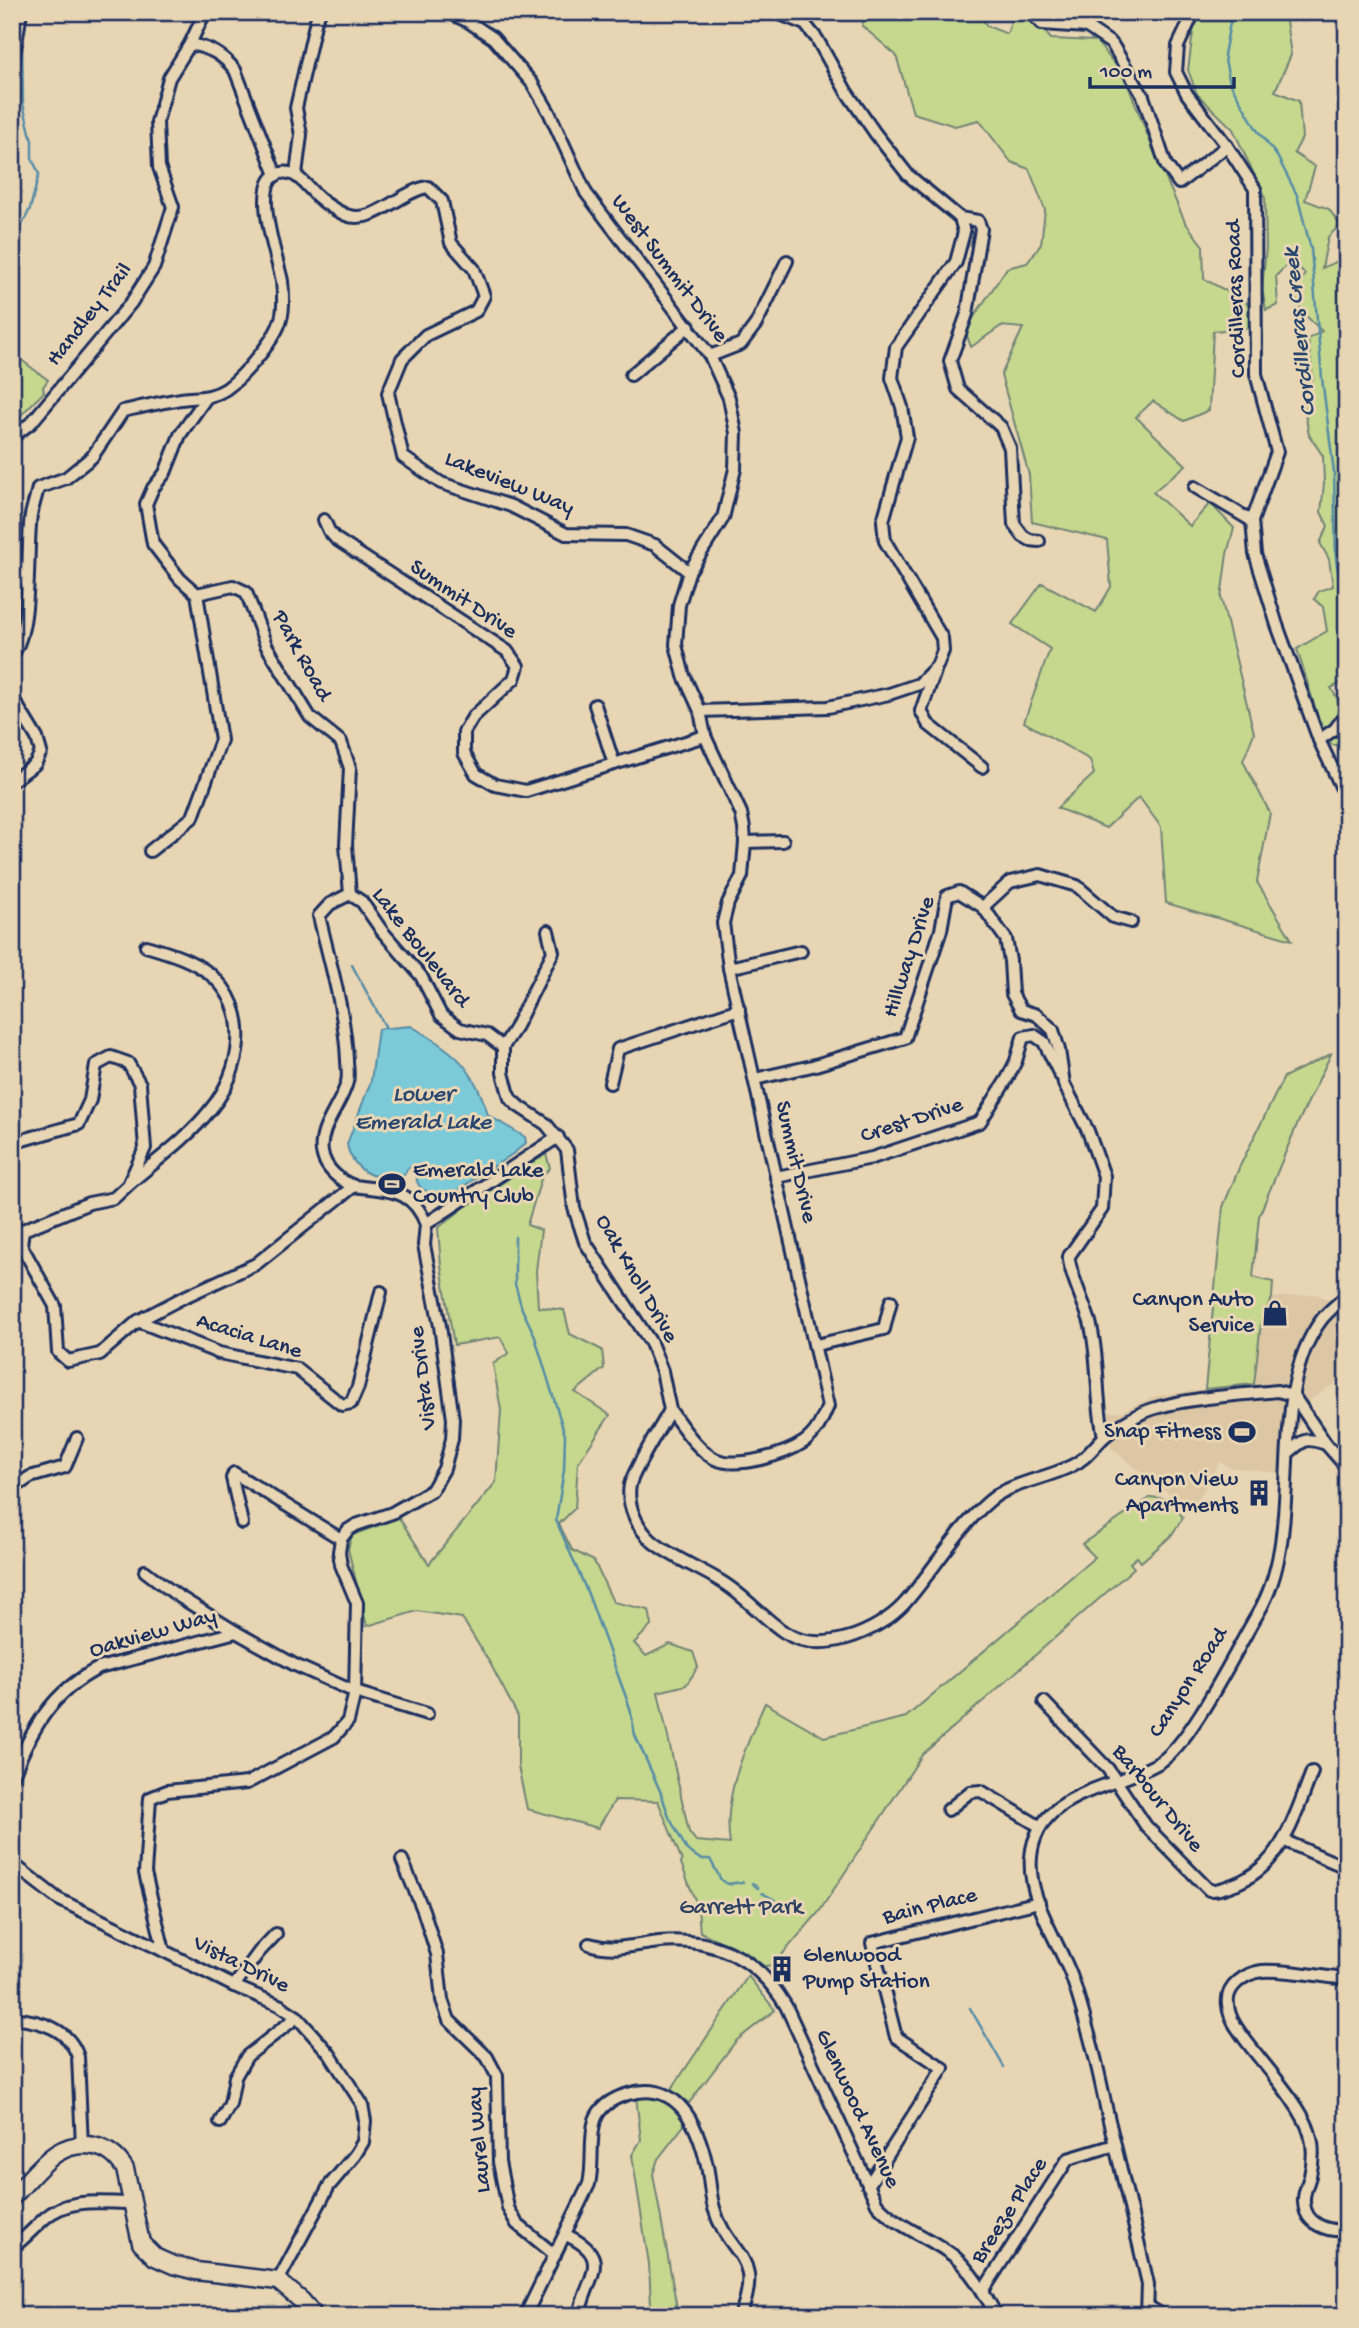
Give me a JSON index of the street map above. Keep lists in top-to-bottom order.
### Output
{
  "streets": {
    "street": [
      "West Summit Drive",
      "Cordilleras Road",
      "Handley Trail",
      "Lakeview Way",
      "Summit Drive",
      "Park Road",
      "Lake Boulevard",
      "Hillway Drive",
      "Crest Drive",
      "Oak Knoll Drive",
      "Acacia Lane",
      "Vista Drive",
      "Oakview Way",
      "Canyon Road",
      "Barbour Drive",
      "Bain Place",
      "Glenwood Avenue",
      "Laurel Way",
      "Breeze Place"
    ]
  },
  "crossings": [
    ["West Summit Drive", "Lakeview Way"],
    ["West Summit Drive", "Summit Drive"],
    ["Summit Drive", "Hillway Drive"],
    ["Summit Drive", "Crest Drive"],
    ["Summit Drive", "Oak Knoll Drive"],
    ["Park Road", "Lake Boulevard"],
    ["Vista Drive", "Oakview Way"],
    ["Canyon Road", "Barbour Drive"],
    ["Bain Place", "Glenwood Avenue"],
    ["Glenwood Avenue", "Breeze Place"]
  ],
  "water": ["Cordilleras Creek", "Lower Emerald Lake"],
  "parks": ["Garrett Park"],
  "places": {
    "sports": ["Emerald Lake Country Club", "Snap Fitness"],
    "shop": ["Canyon Auto Service"],
    "building": ["Canyon View Apartments", "Glenwood Pump Station"]
  },
  "scale_bar": "100 m"
}
